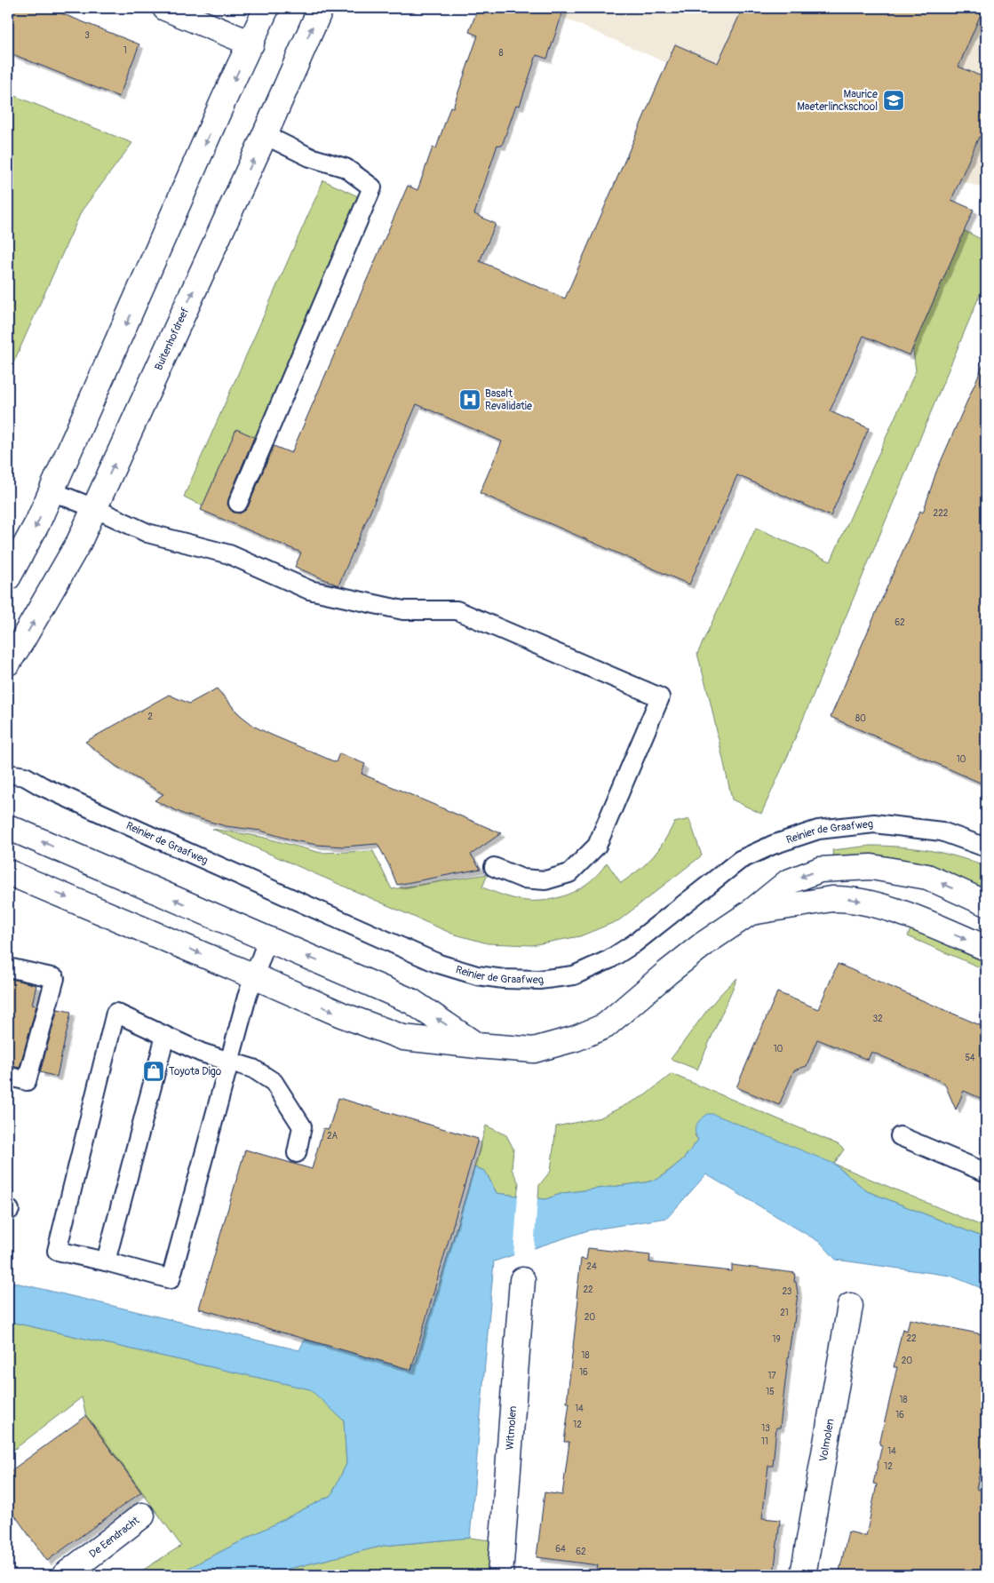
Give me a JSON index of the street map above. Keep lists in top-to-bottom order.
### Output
{
  "streets": {
    "street": [
      "Buitenhofdreef",
      "Witmolen",
      "Volmolen",
      "De Eendracht"
    ],
    "lane": ["Reinier de Graafweg"]
  },
  "places": {
    "school or university": ["Maurice Maeterlinckschool"],
    "hospital": ["Basalt Revalidatie"],
    "shop": ["Toyota Digo"]
  },
  "house_numbers": [
    "3",
    "1",
    "8",
    "222",
    "62",
    "2",
    "80",
    "10",
    "32",
    "10",
    "54",
    "2A",
    "24",
    "22",
    "23",
    "21",
    "20",
    "22",
    "19",
    "18",
    "20",
    "16",
    "17",
    "15",
    "18",
    "14",
    "16",
    "12",
    "13",
    "11",
    "14",
    "12",
    "64",
    "62"
  ]
}
